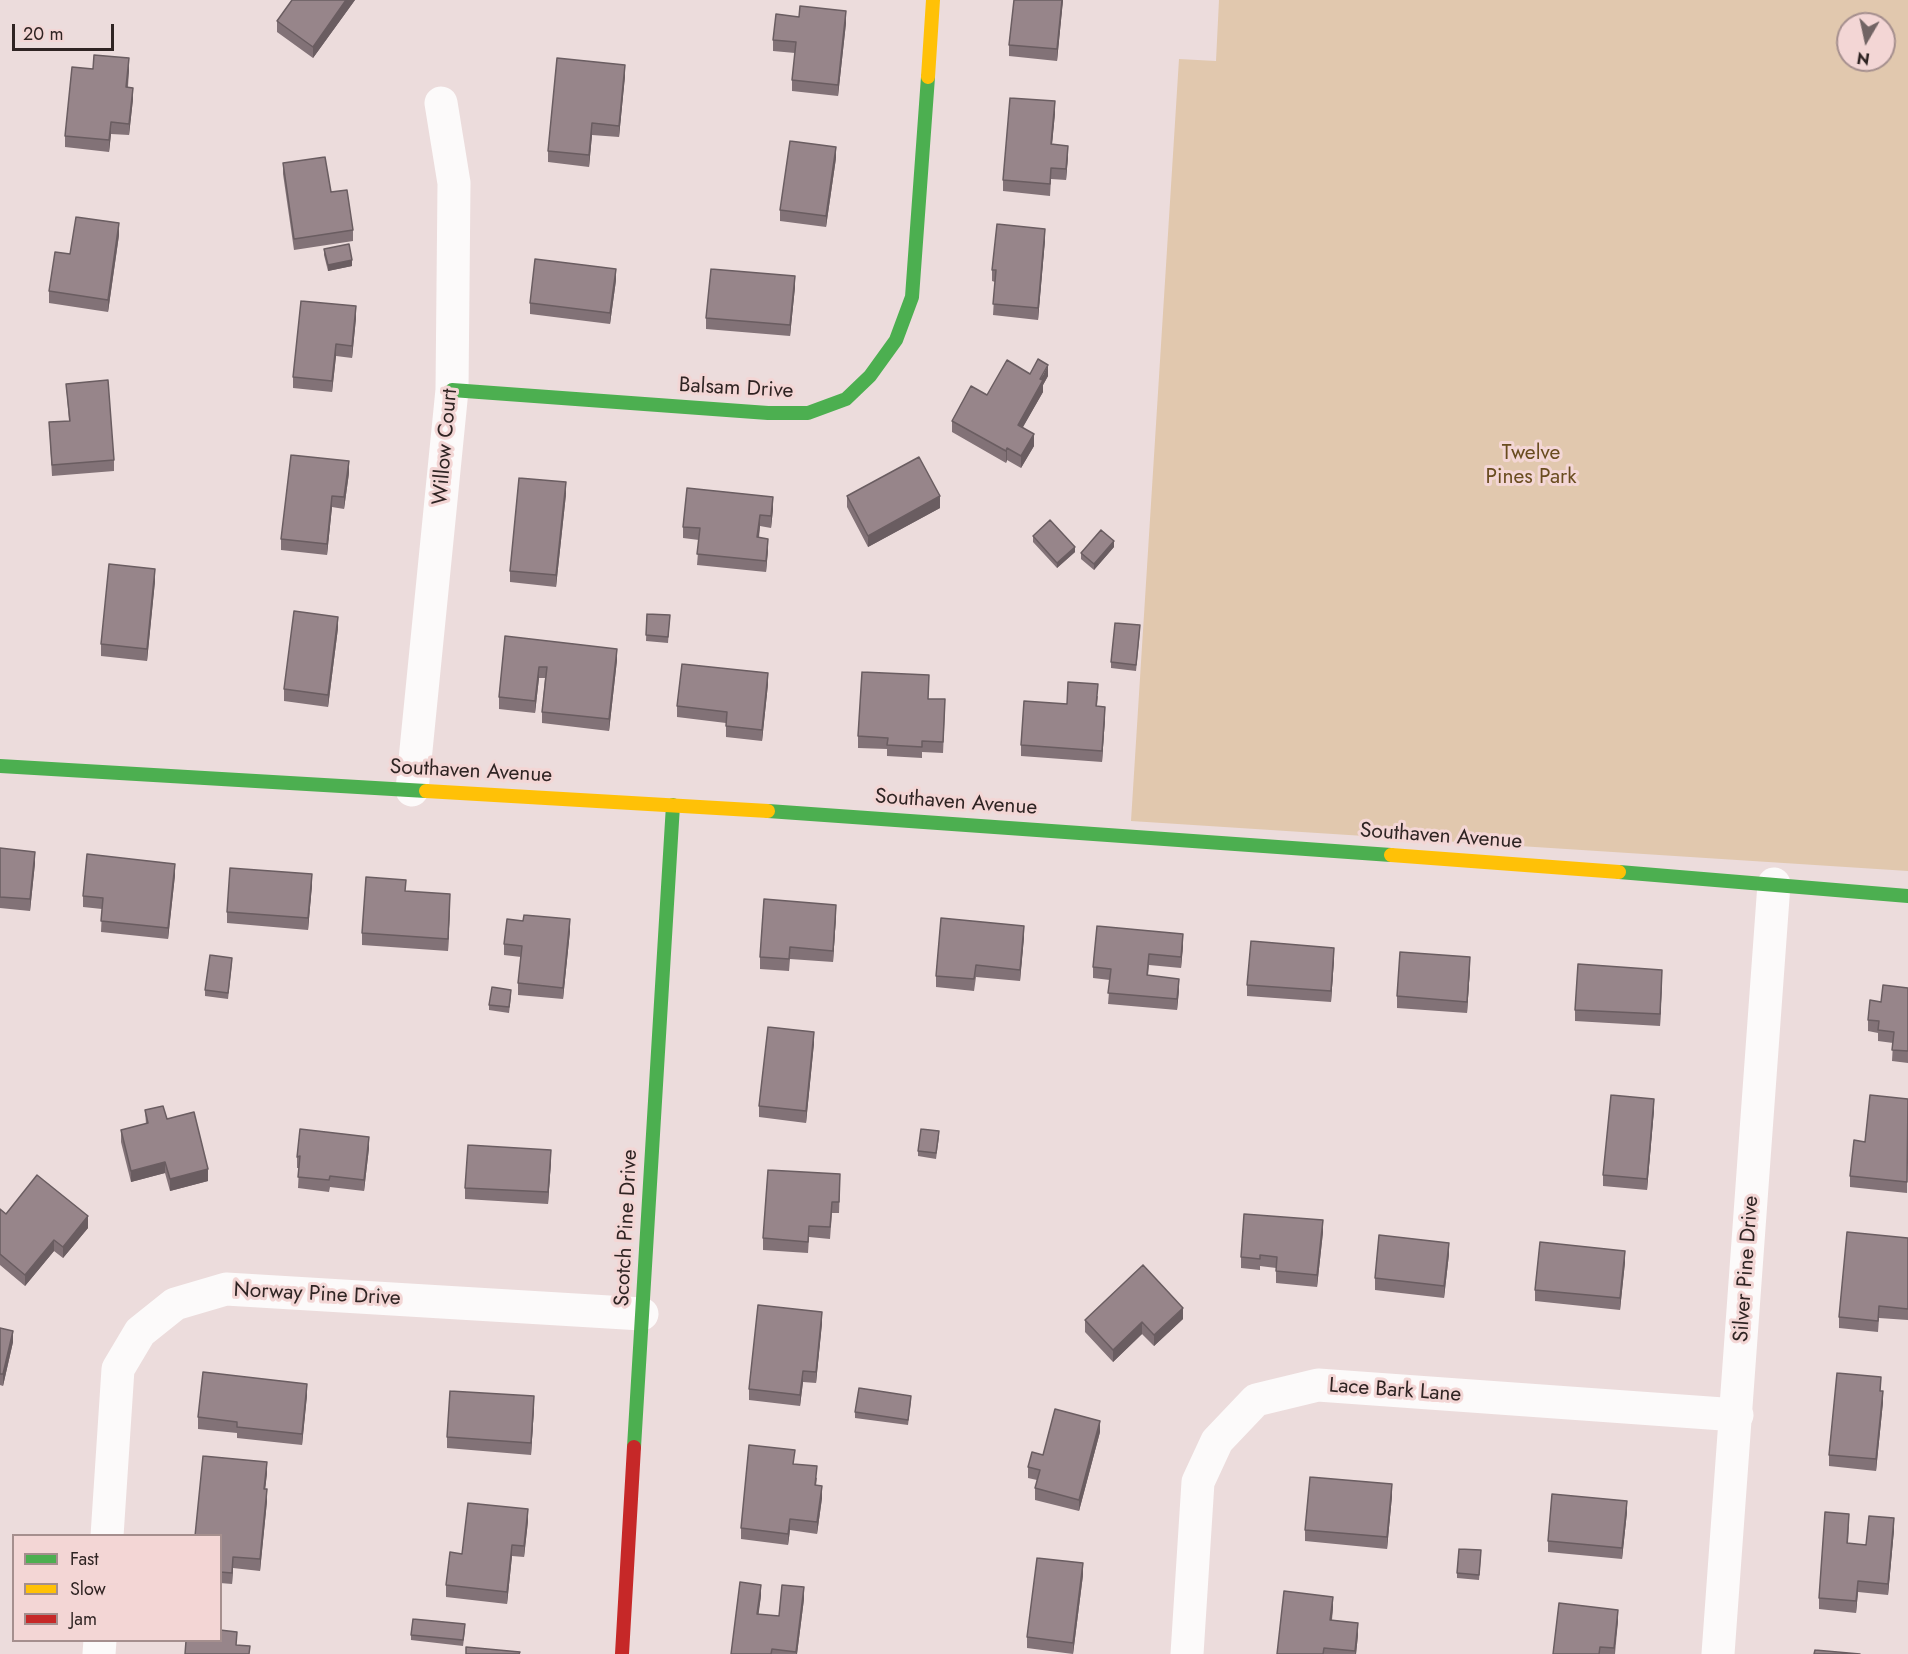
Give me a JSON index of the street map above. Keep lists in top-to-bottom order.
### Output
{
  "streets": {
    "street": [
      "Balsam Drive",
      "Willow Court",
      "Southaven Avenue",
      "Scotch Pine Drive",
      "Silver Pine Drive",
      "Norway Pine Drive",
      "Lace Bark Lane"
    ]
  },
  "crossings": [
    ["Balsam Drive", "Willow Court"],
    ["Willow Court", "Southaven Avenue"],
    ["Southaven Avenue", "Scotch Pine Drive"],
    ["Southaven Avenue", "Silver Pine Drive"],
    ["Scotch Pine Drive", "Norway Pine Drive"],
    ["Silver Pine Drive", "Lace Bark Lane"]
  ],
  "parks": ["Twelve Pines Park"],
  "legend": ["Fast", "Slow", "Jam"],
  "scale_bar": "20 m",
  "north": "bottom"
}
